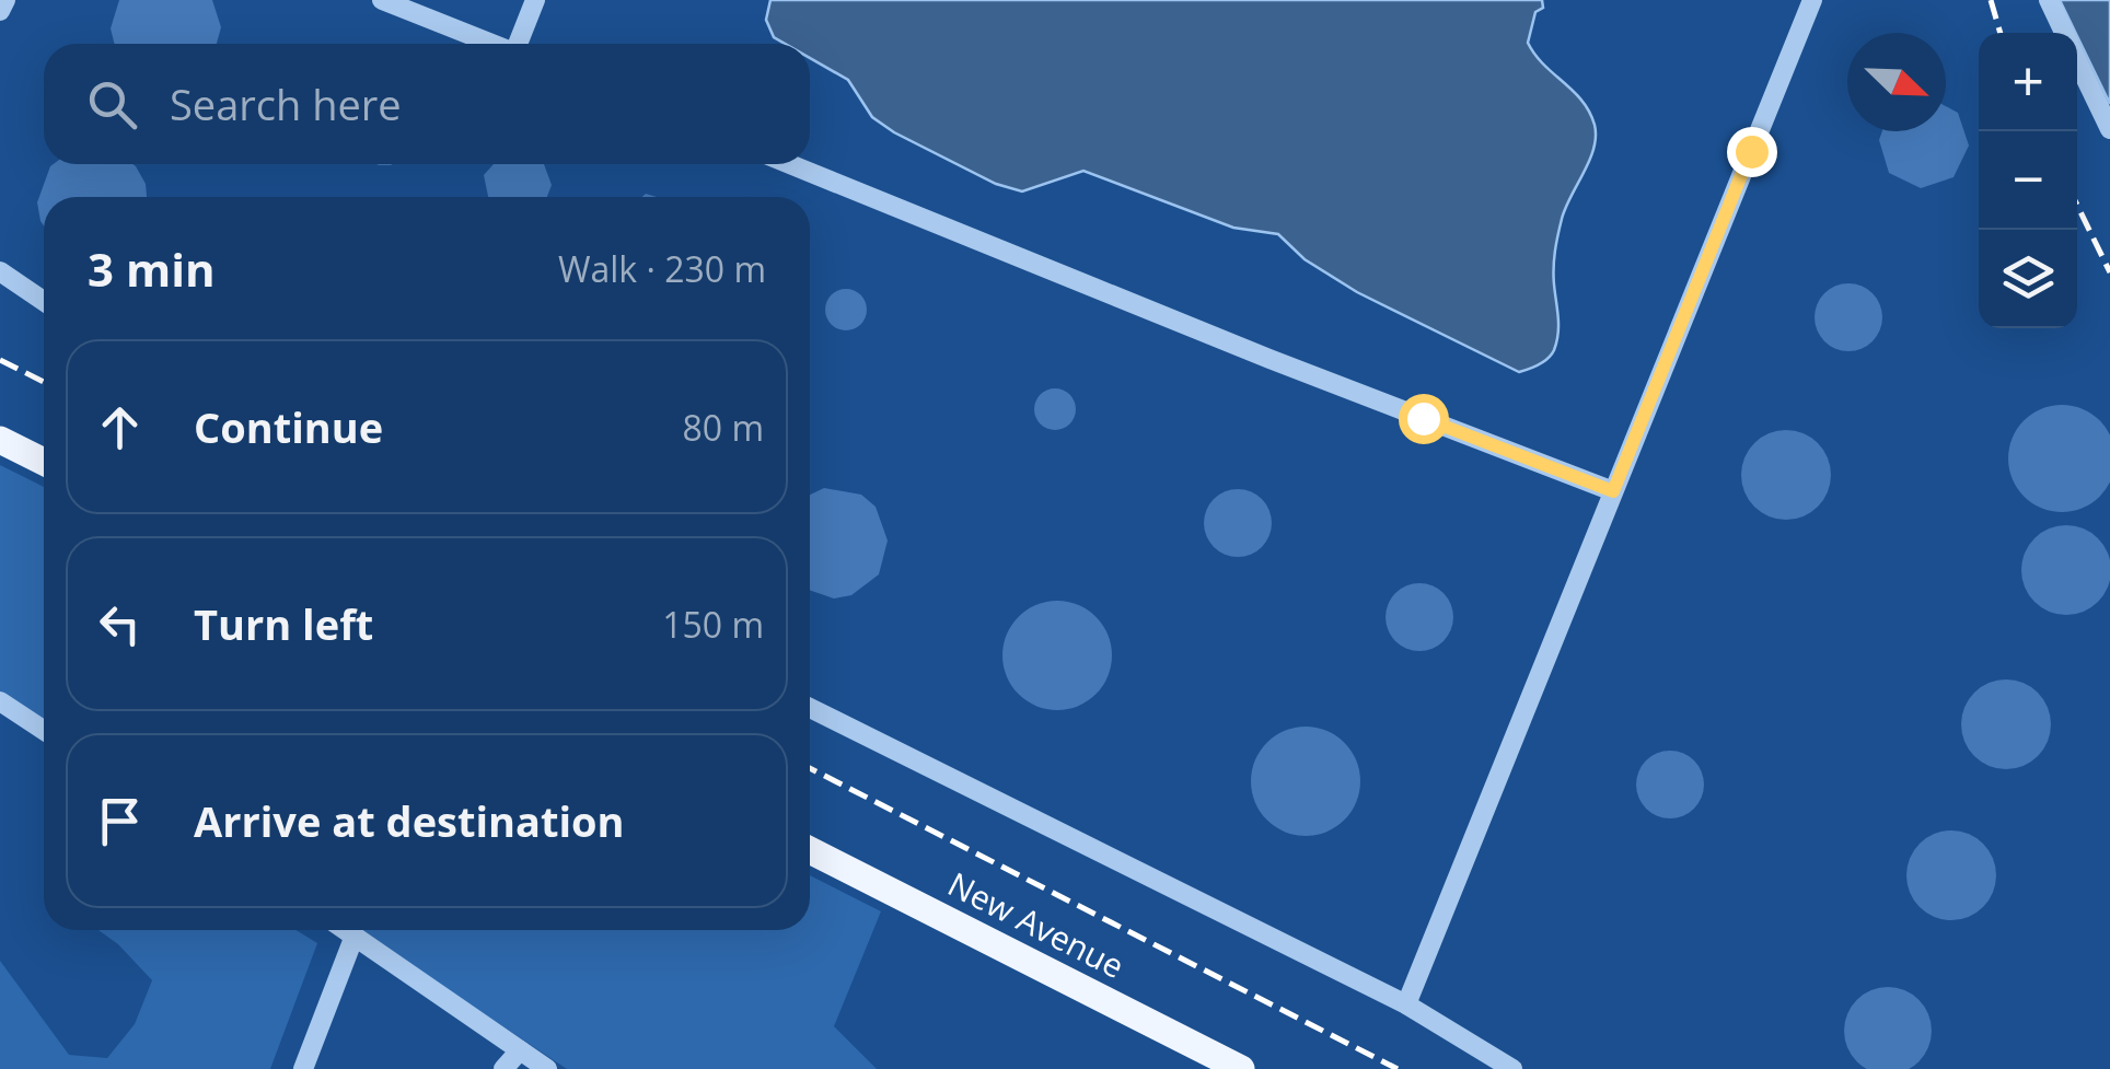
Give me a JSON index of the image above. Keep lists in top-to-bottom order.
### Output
{
  "streets": {
    "main road": ["New Avenue"]
  },
  "north": "bottom right",
  "page": {
    "map_buttons": ["+", "−"],
    "search": "Search here",
    "heading": ["3 min", "Walk · 230 m"],
    "list": [
      ["Continue", "80 m"],
      ["Turn left", "150 m"],
      "Arrive at destination"
    ]
  }
}
